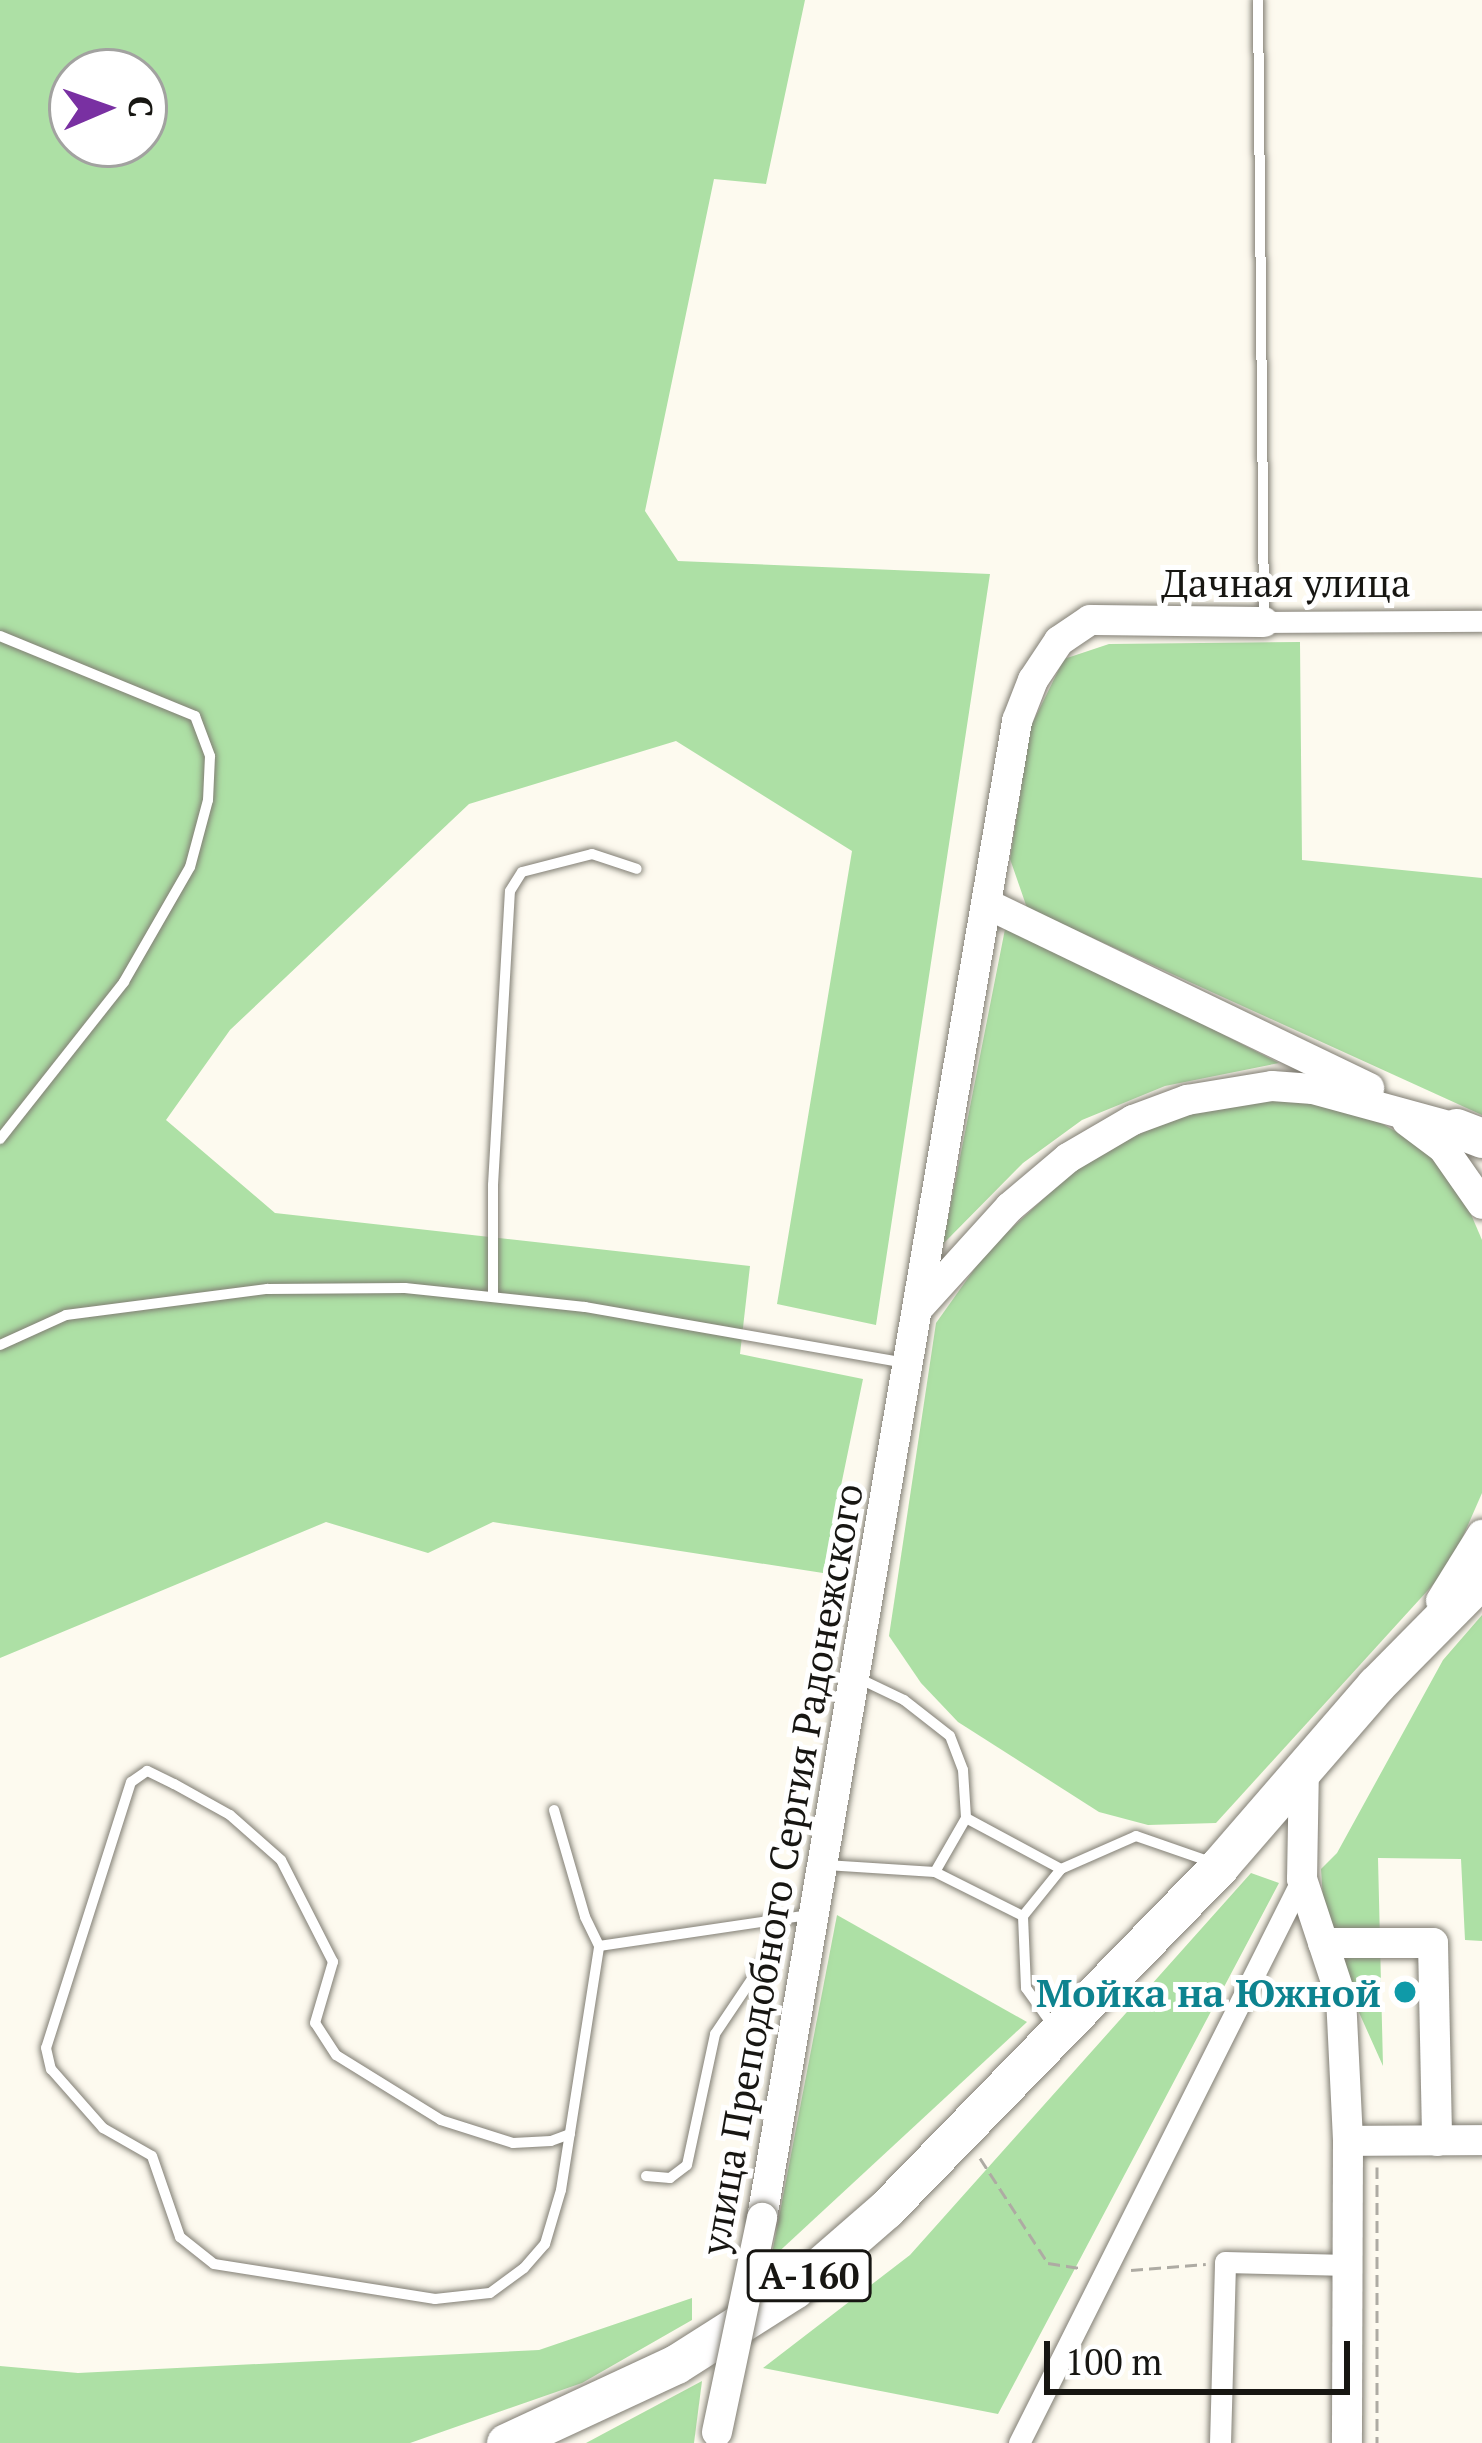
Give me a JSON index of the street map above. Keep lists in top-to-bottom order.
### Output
{
  "streets": {
    "highway": ["А-160"],
    "main road": ["Дачная улица", "улица Преподобного Сергия Радонежского"]
  },
  "crossings": [
    ["Дачная улица", "улица Преподобного Сергия Радонежского"]
  ],
  "places": ["Мойка на Южной"],
  "scale_bar": "100 m",
  "north": "right"
}
